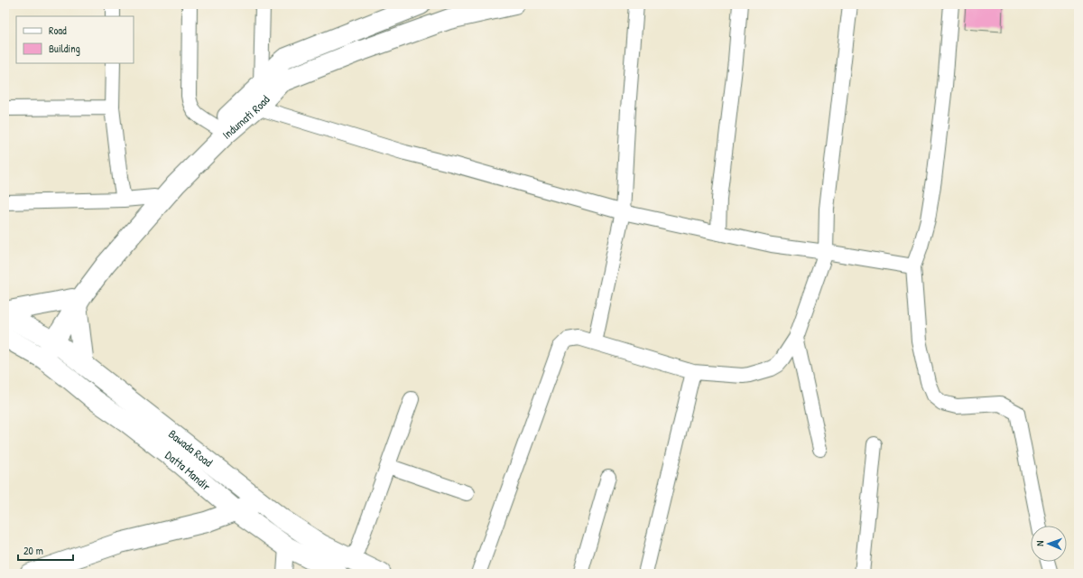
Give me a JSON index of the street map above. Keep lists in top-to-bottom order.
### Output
{
  "streets": {
    "main road": ["Indumati Road", "Bawada Road", "Datta Mandir"]
  },
  "crossings": [
    ["Indumati Road", "Bawada Road"],
    ["Indumati Road", "Datta Mandir"]
  ],
  "legend": ["Road", "Building"],
  "scale_bar": "20 m",
  "north": "left"
}
